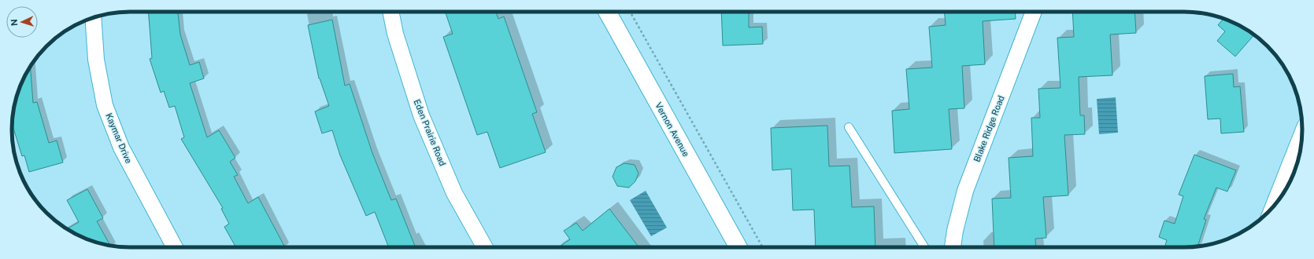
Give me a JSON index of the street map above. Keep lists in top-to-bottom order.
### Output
{
  "streets": {
    "main road": ["Vernon Avenue"],
    "street": ["Blake Ridge Road", "Eden Prairie Road", "Kaymar Drive"]
  },
  "north": "left"
}
